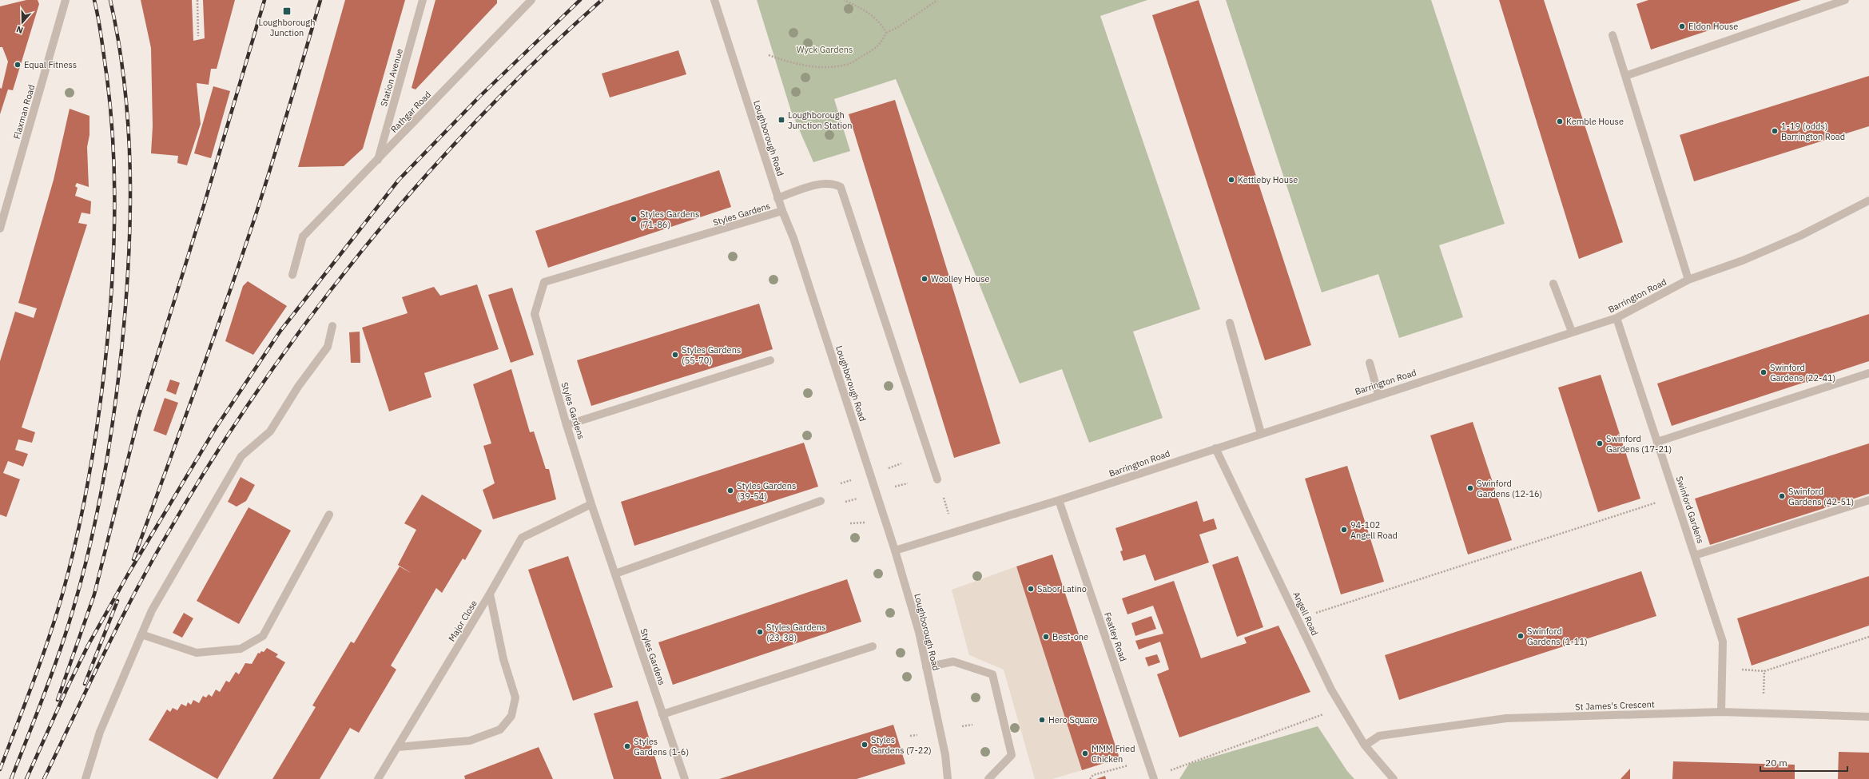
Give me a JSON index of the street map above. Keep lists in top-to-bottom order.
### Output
{
  "streets": {
    "street": [
      "Station Avenue",
      "Flaxman Road",
      "Rathgar Road",
      "Loughborough Road",
      "Styles Gardens",
      "Barrington Road",
      "Swinford Gardens",
      "Angell Road",
      "Major Close",
      "Featley Road",
      "St James's Crescent"
    ]
  },
  "crossings": [
    ["Station Avenue", "Rathgar Road"],
    ["Loughborough Road", "Styles Gardens"],
    ["Loughborough Road", "Barrington Road"],
    ["Styles Gardens", "Major Close"],
    ["Barrington Road", "Swinford Gardens"],
    ["Barrington Road", "Angell Road"],
    ["Barrington Road", "Featley Road"],
    ["Swinford Gardens", "St James's Crescent"],
    ["Angell Road", "St James's Crescent"]
  ],
  "parks": ["Wyck Gardens"],
  "places": {
    "transit": ["Loughborough Junction", "Loughborough Junction Station"],
    "other": [
      "Eldon House",
      "Equal Fitness",
      "Kemble House",
      "1-19 (odds) Barrington Road",
      "Kettleby House",
      "Styles Gardens (71-86)",
      "Woolley House",
      "Styles Gardens (55-70)",
      "Swinford Gardens (22-41)",
      "Swinford Gardens (17-21)",
      "Swinford Gardens (12-16)",
      "Styles Gardens (39-54)",
      "Swinford Gardens (42-51)",
      "94-102 Angell Road",
      "Sabor Latino",
      "Styles Gardens (23-38)",
      "Swinford Gardens (1-11)",
      "Best-one",
      "Hero Square",
      "Styles Gardens (7-22)",
      "Styles Gardens (1-6)",
      "MMM Fried Chicken"
    ]
  },
  "scale_bar": "20 m",
  "north": "bottom"
}
